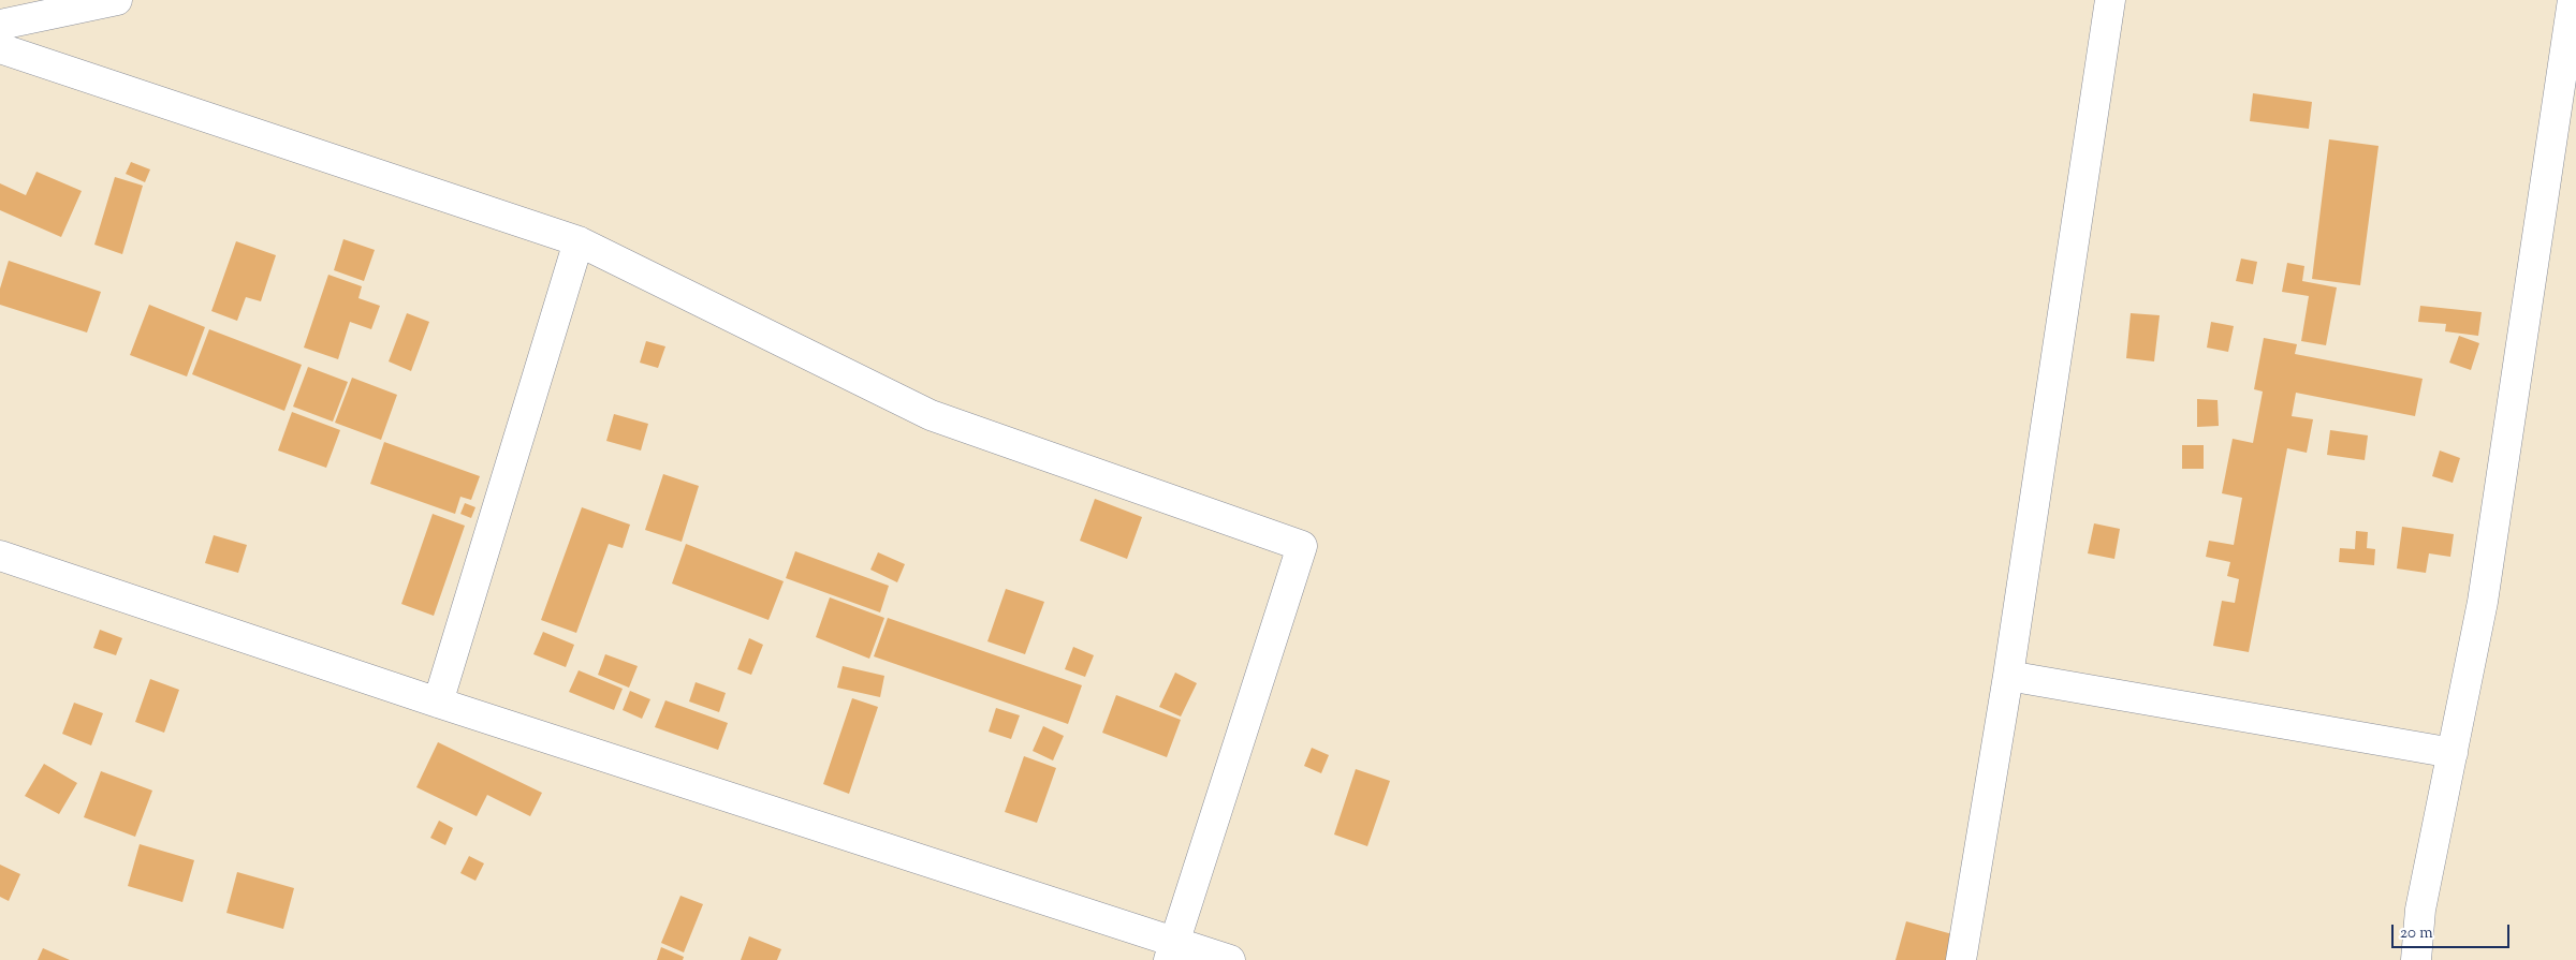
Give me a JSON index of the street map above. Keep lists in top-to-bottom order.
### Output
{
  "scale_bar": "20 m"
}
